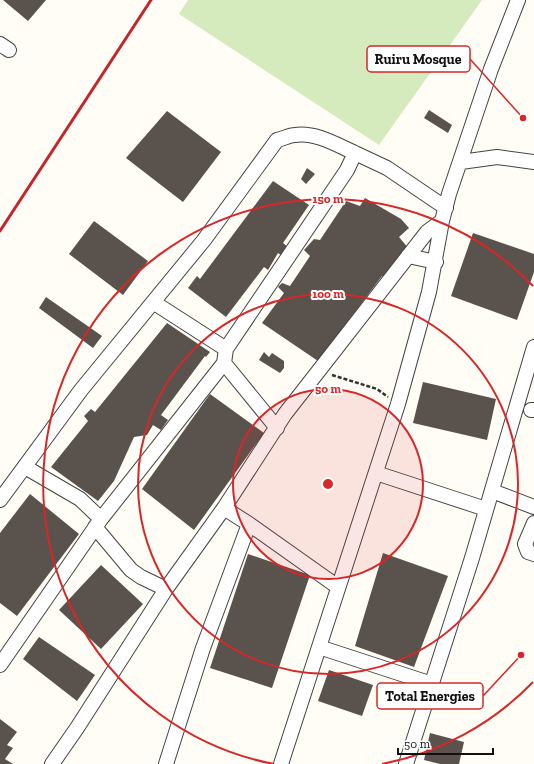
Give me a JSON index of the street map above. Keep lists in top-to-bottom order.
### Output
{
  "places": ["Ruiru Mosque", "Total Energies"],
  "scale_bar": "50 m",
  "rings": ["150 m", "100 m", "50 m"]
}
